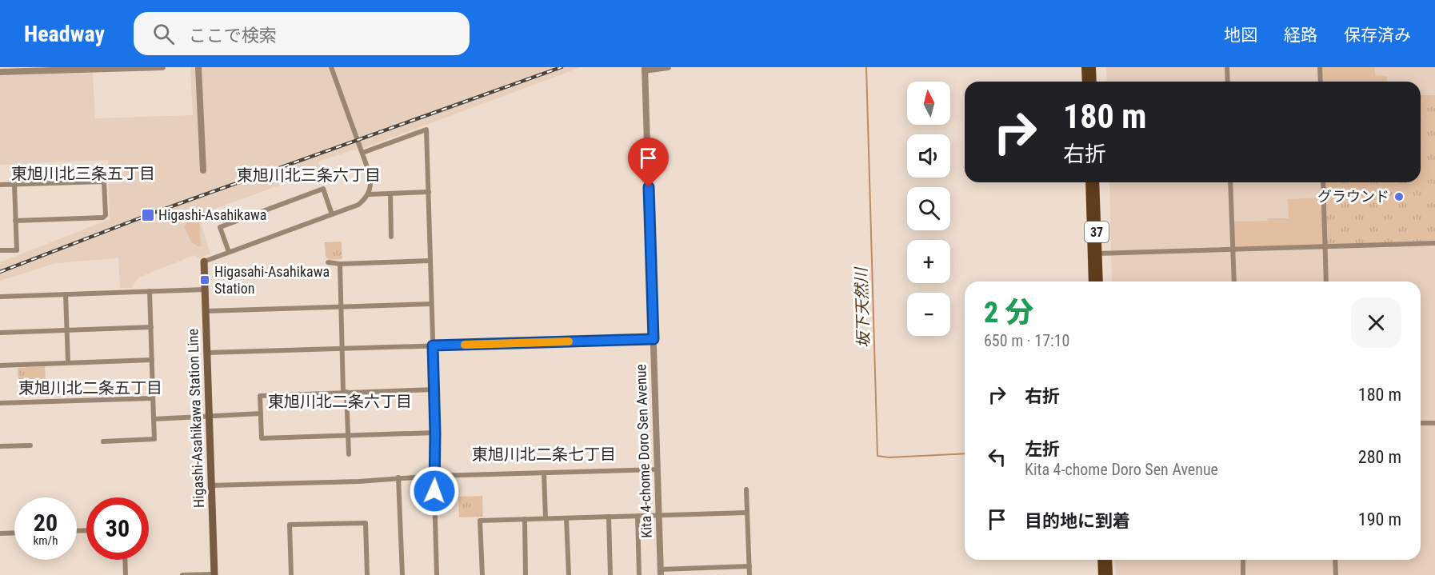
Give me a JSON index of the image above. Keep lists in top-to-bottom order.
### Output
{
  "streets": {
    "main road": ["37", "Higashi-Asahikawa Station Line"],
    "street": ["Kita 4-chome Doro Sen Avenue"]
  },
  "districts": [
    "東旭川北三条五丁目",
    "東旭川北三条六丁目",
    "東旭川北二条五丁目",
    "東旭川北二条六丁目",
    "東旭川北二条七丁目"
  ],
  "water": ["坂下天然川"],
  "places": {
    "other": ["グラウンド"],
    "transit": ["Higashi-Asahikawa", "Higasahi-Asahikawa Station"]
  },
  "north": "top",
  "page": {
    "header": "Headway",
    "search": "ここで検索",
    "nav": ["地図", "経路", "保存済み"],
    "map_buttons": ["+", "−"],
    "turn": ["180 m", "右折"],
    "heading": ["2 分", "650 m · 17:10"],
    "list": [
      {
        "name": "右折",
        "value": "180 m"
      },
      {
        "name": "左折",
        "note": "Kita 4-chome Doro Sen Avenue",
        "value": "280 m"
      },
      {
        "name": "目的地に到着",
        "value": "190 m"
      }
    ],
    "speed": "20 km/h",
    "limit": "30"
  }
}
